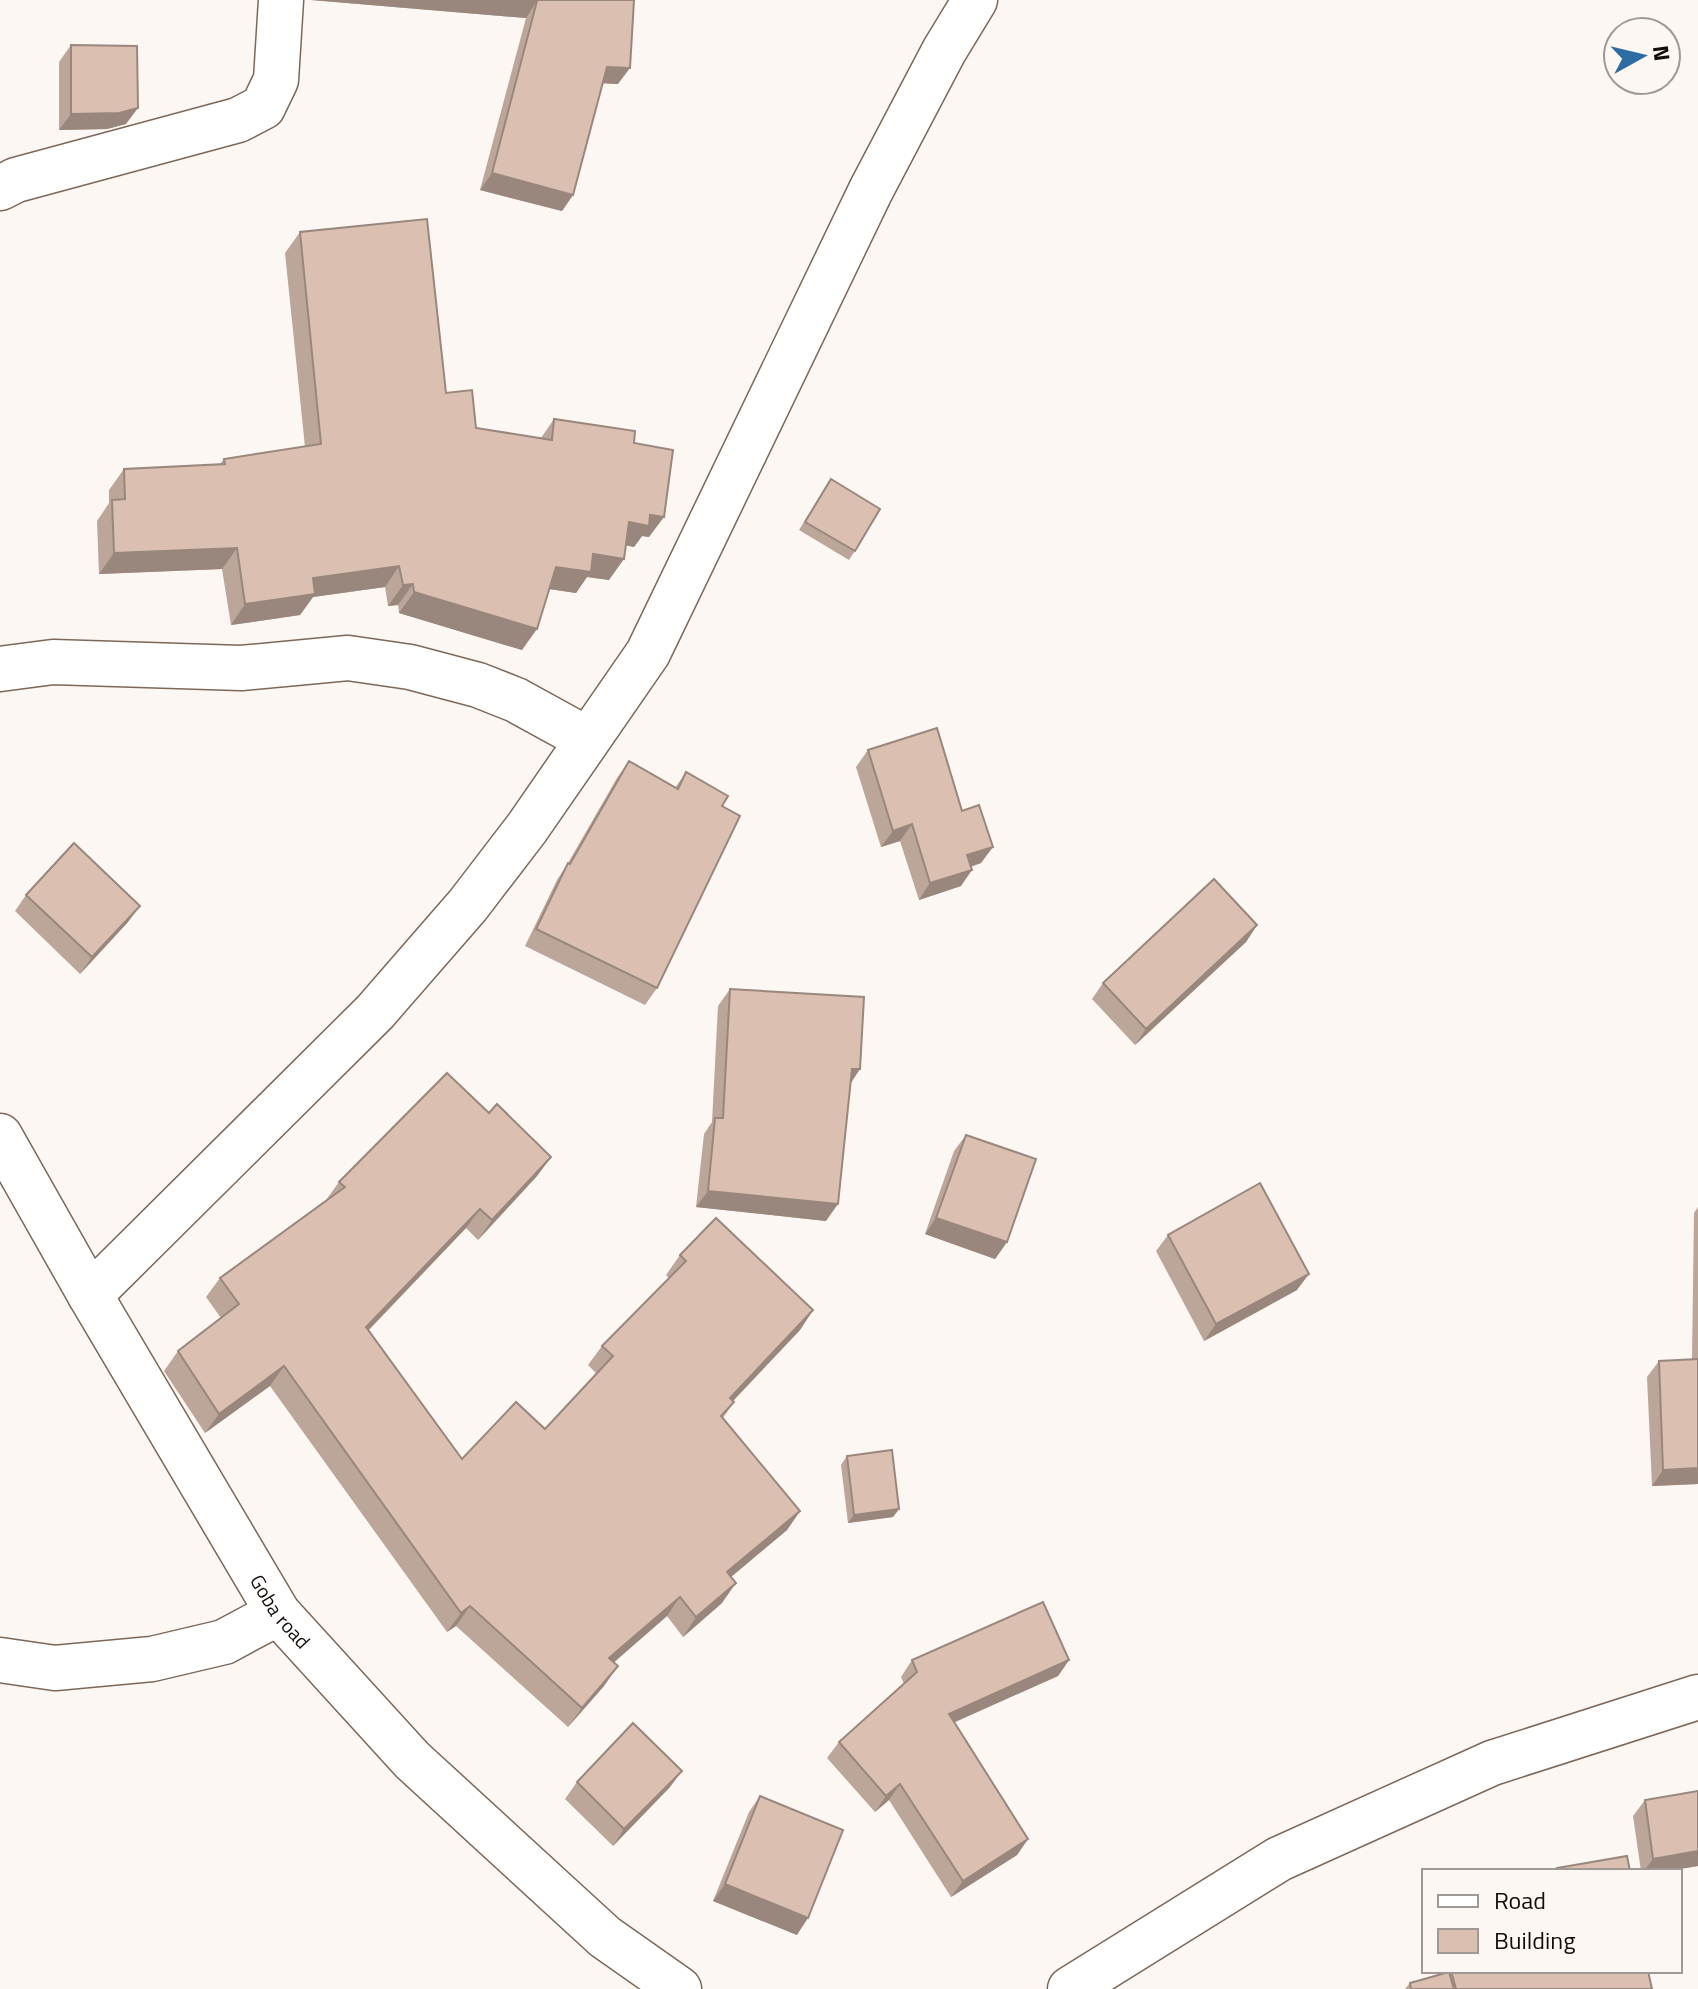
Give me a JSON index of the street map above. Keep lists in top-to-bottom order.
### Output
{
  "streets": {
    "street": ["Goba road"]
  },
  "legend": ["Road", "Building"],
  "north": "right"
}
